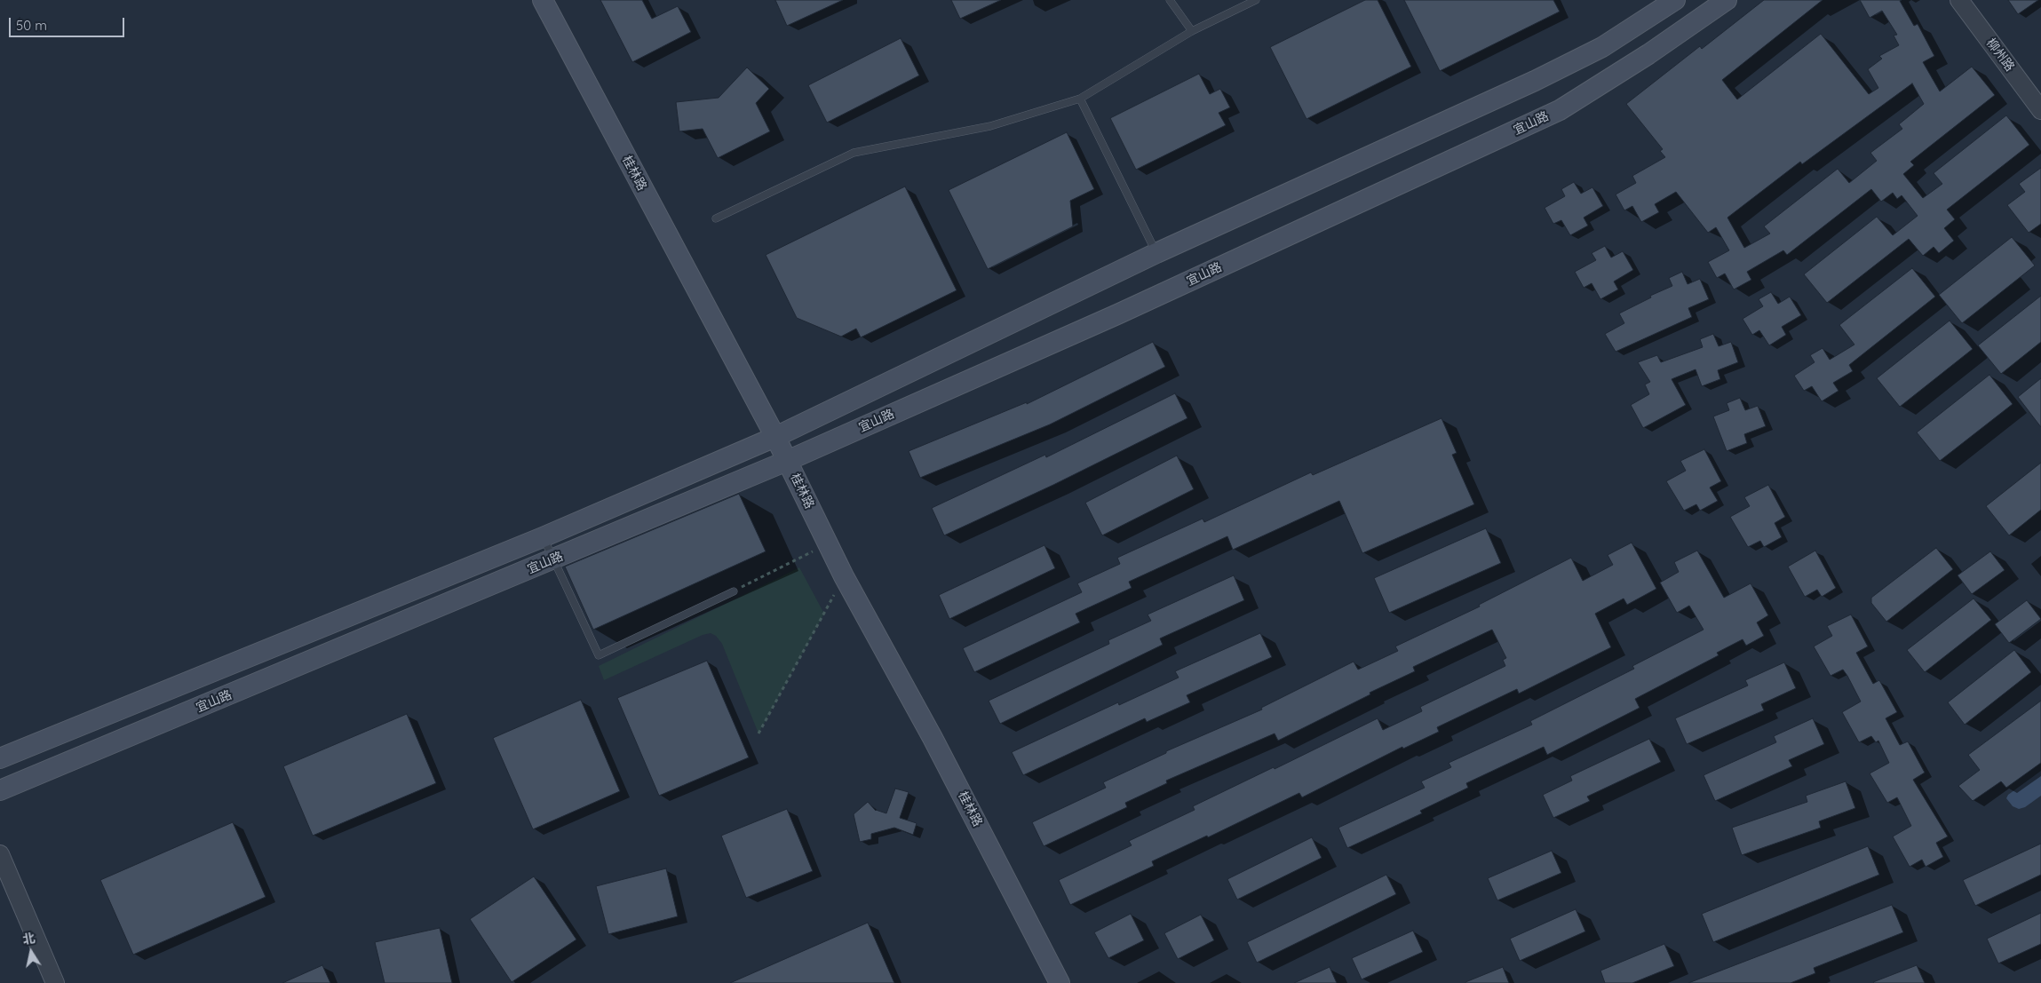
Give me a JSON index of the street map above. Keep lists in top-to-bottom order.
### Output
{
  "streets": {
    "main road": ["宜山路", "桂林路"],
    "street": ["柳州路"]
  },
  "crossings": [
    ["宜山路", "桂林路"]
  ],
  "scale_bar": "50 m",
  "north": "top"
}
